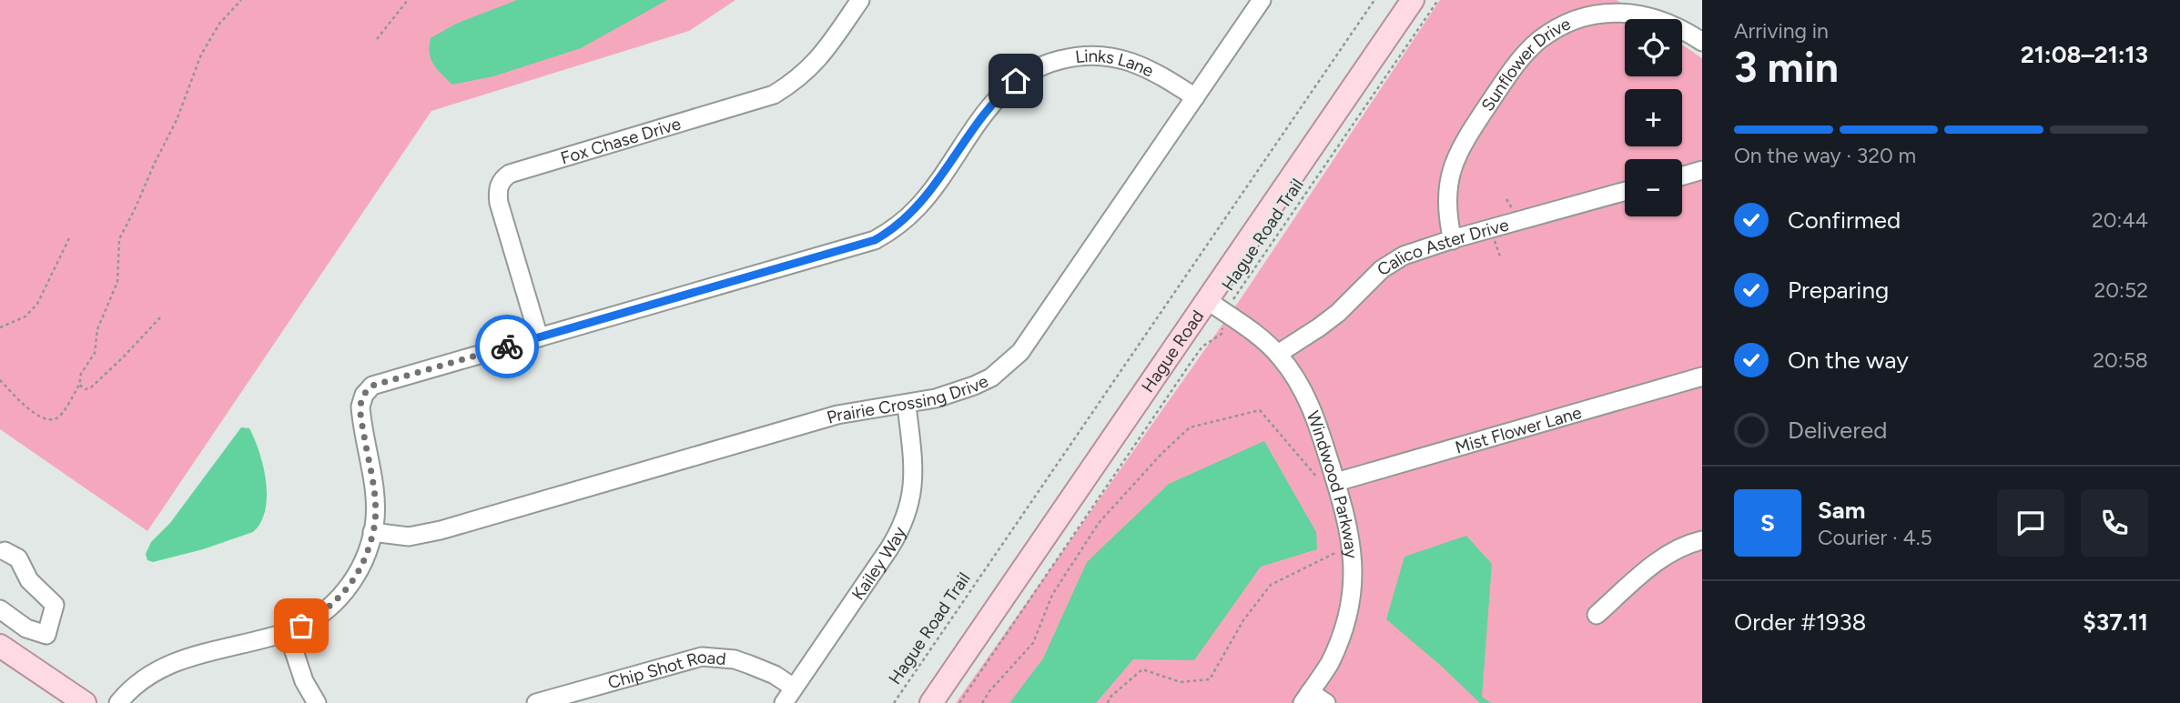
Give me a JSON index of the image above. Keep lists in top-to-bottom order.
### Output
{
  "streets": {
    "main road": ["Hague Road"],
    "street": [
      "Links Lane",
      "Sunflower Drive",
      "Fox Chase Drive",
      "Calico Aster Drive",
      "Prairie Crossing Drive",
      "Mist Flower Lane",
      "Windwood Parkway",
      "Kailey Way",
      "Chip Shot Road"
    ],
    "path": ["Hague Road Trail"]
  },
  "crossings": [
    ["Links Lane", "Fox Chase Drive"],
    ["Links Lane", "Prairie Crossing Drive"],
    ["Sunflower Drive", "Calico Aster Drive"],
    ["Hague Road Trail", "Hague Road"],
    ["Hague Road Trail", "Windwood Parkway"],
    ["Calico Aster Drive", "Windwood Parkway"],
    ["Hague Road", "Windwood Parkway"],
    ["Prairie Crossing Drive", "Kailey Way"],
    ["Mist Flower Lane", "Windwood Parkway"],
    ["Kailey Way", "Chip Shot Road"]
  ],
  "page": {
    "heading": ["3 min", "Arriving in", "21:08–21:13"],
    "panel": [
      "Sam",
      "Courier · 4.5",
      "Order #1938",
      "$37.11"
    ],
    "map_buttons": ["+", "−"],
    "bar": "On the way · 320 m",
    "list": [
      ["Confirmed", "20:44"],
      ["Preparing", "20:52"],
      ["On the way", "20:58"],
      "Delivered"
    ],
    "round": "S"
  }
}
